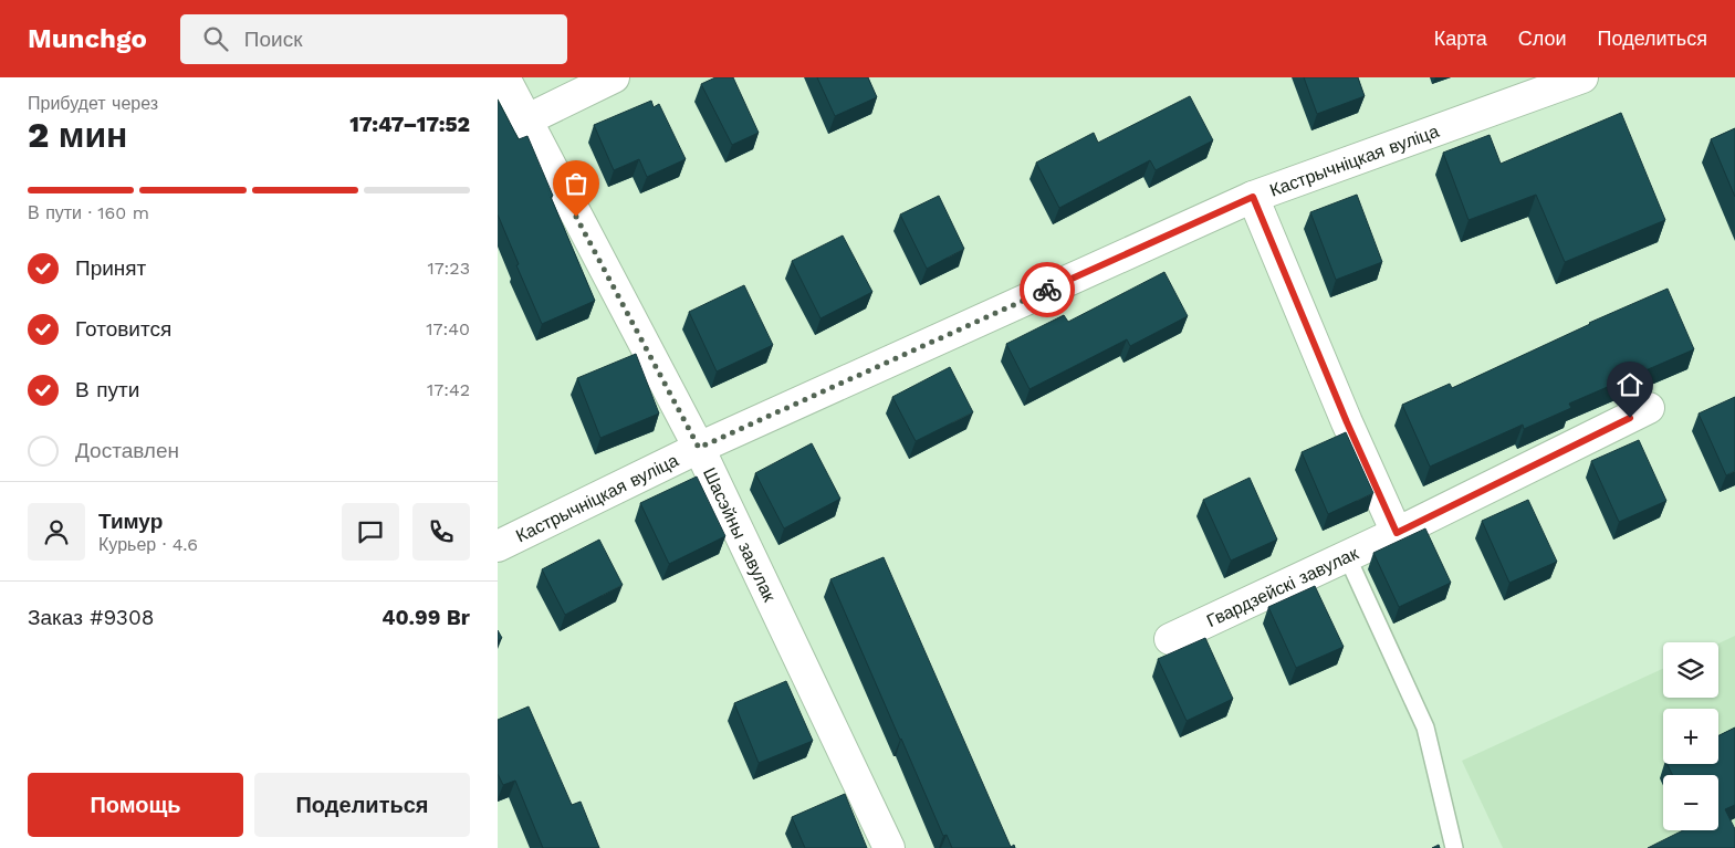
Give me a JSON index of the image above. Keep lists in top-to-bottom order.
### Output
{
  "streets": {
    "street": ["Кастрычніцкая вуліца", "Шасэйны завулак", "Гвардзейскі завулак"]
  },
  "crossings": [
    ["Кастрычніцкая вуліца", "Шасэйны завулак"]
  ],
  "page": {
    "header": "Munchgo",
    "search": "Поиск",
    "nav": ["Карта", "Слои", "Поделиться"],
    "heading": ["2 мин", "Прибудет через", "17:47–17:52"],
    "panel": [
      "Тимур",
      "Курьер · 4.6",
      "Заказ #9308",
      "40.99 Br"
    ],
    "bar": "В пути · 160 m",
    "list": [
      ["Принят", "17:23"],
      ["Готовится", "17:40"],
      ["В пути", "17:42"],
      "Доставлен"
    ],
    "map_buttons": ["+", "−"],
    "buttons": ["Помощь", "Поделиться"]
  }
}
